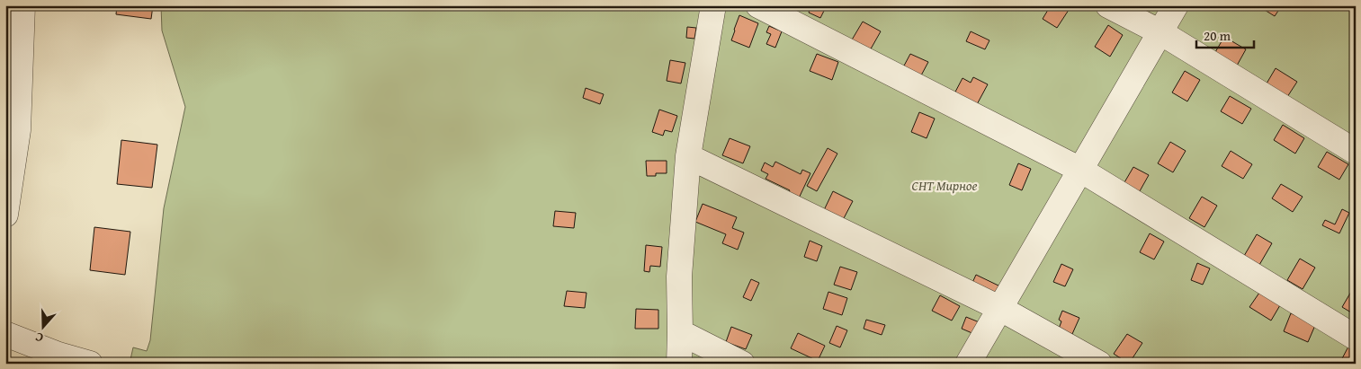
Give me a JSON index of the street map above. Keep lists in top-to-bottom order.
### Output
{
  "parks": ["СНТ Мирное"],
  "scale_bar": "20 m",
  "north": "bottom"
}
